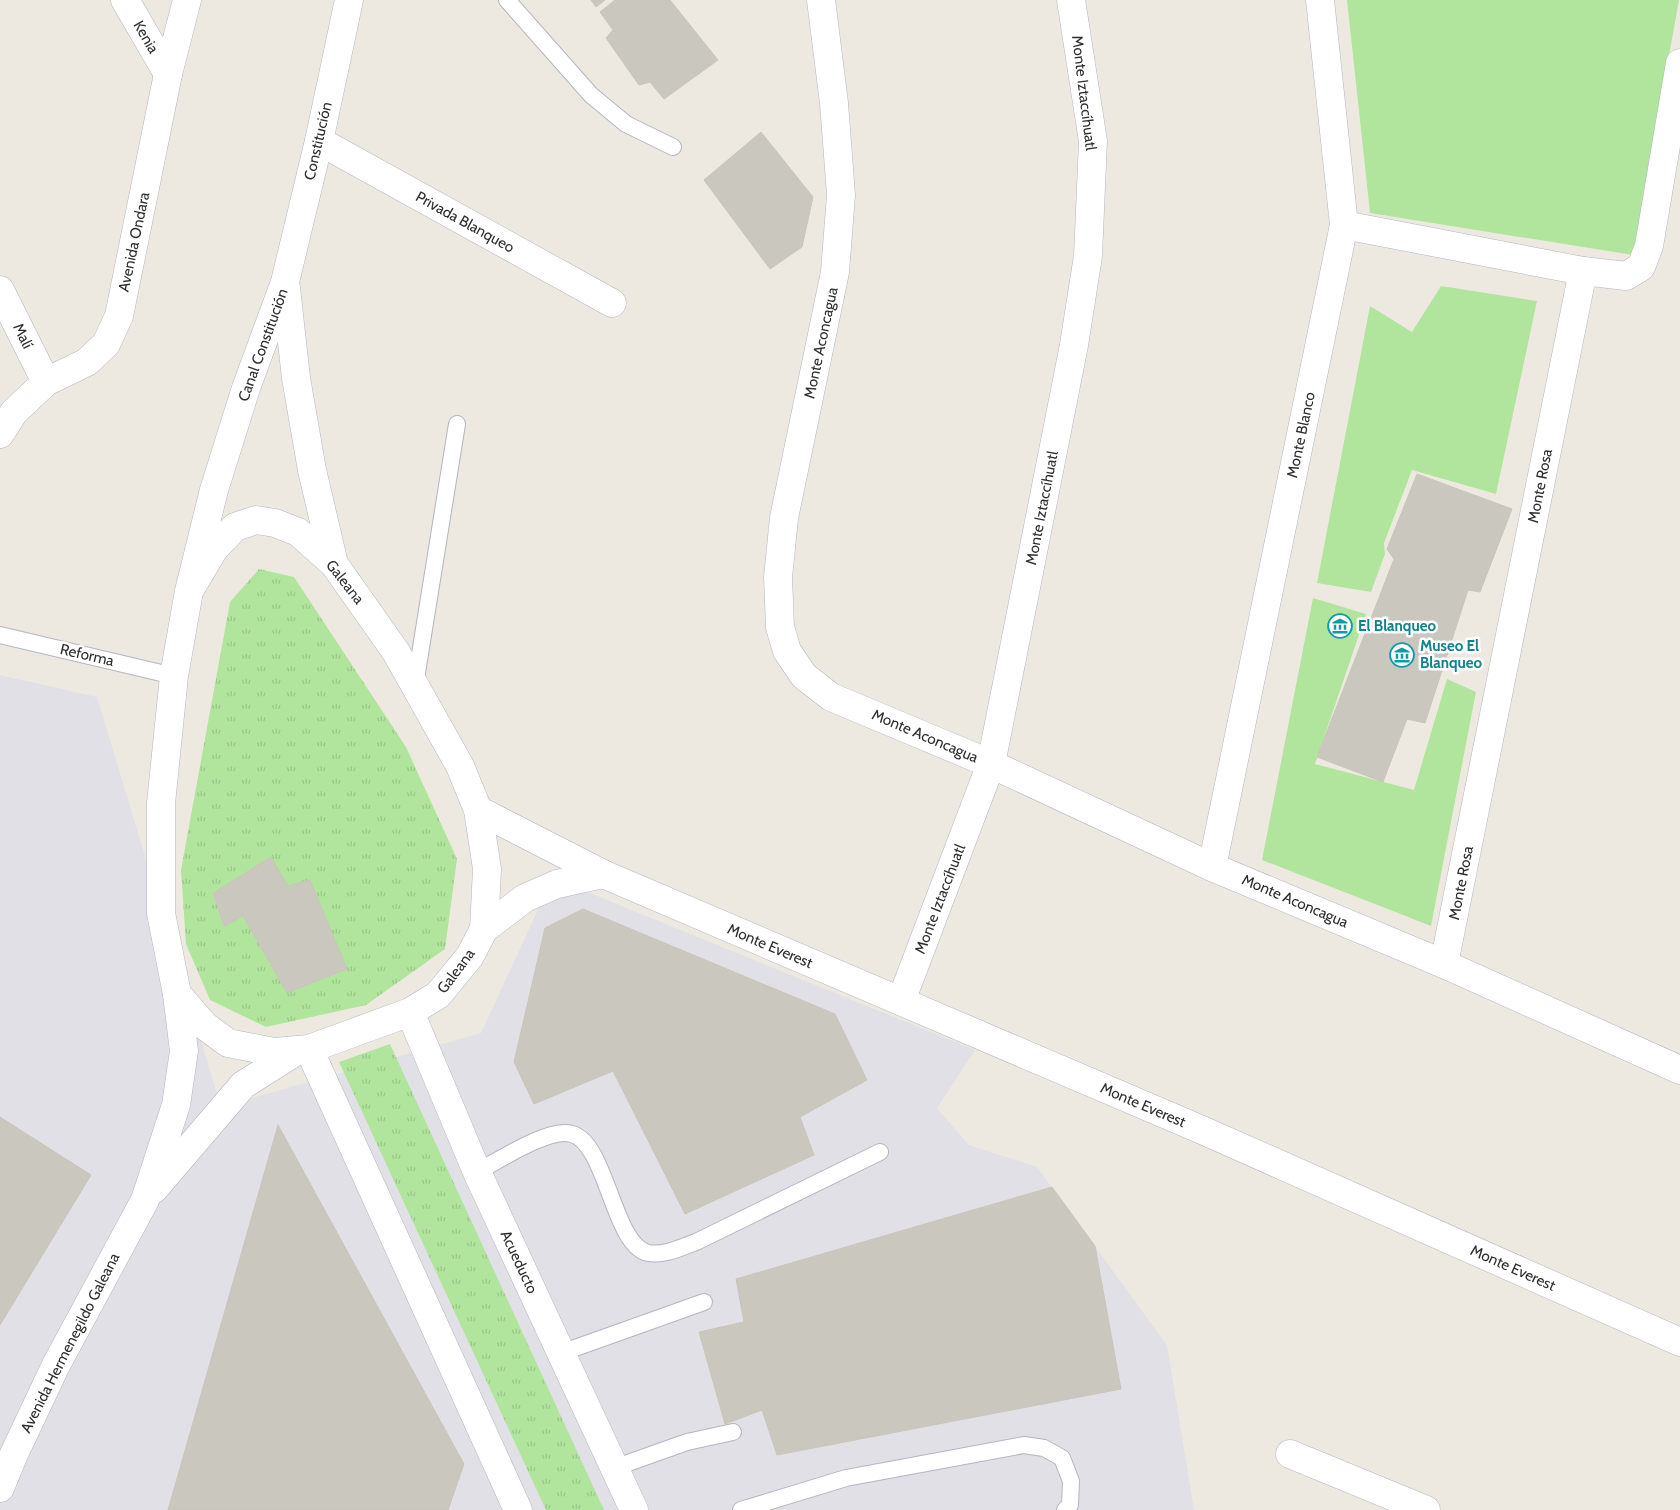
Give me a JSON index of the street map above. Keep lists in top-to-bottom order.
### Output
{
  "streets": {
    "street": [
      "Kenia",
      "Monte Iztaccíhuatl",
      "Constitución",
      "Privada Blanqueo",
      "Avenida Ondara",
      "Malí",
      "Monte Aconcagua",
      "Canal Constitución",
      "Monte Blanco",
      "Monte Rosa",
      "Galeana",
      "Monte Everest",
      "Acueducto",
      "Avenida Hermenegildo Galeana"
    ],
    "lane": ["Reforma"]
  },
  "crossings": [
    ["Kenia", "Avenida Ondara"],
    ["Monte Iztaccíhuatl", "Monte Aconcagua"],
    ["Monte Iztaccíhuatl", "Monte Everest"],
    ["Constitución", "Privada Blanqueo"],
    ["Constitución", "Canal Constitución"],
    ["Avenida Ondara", "Malí"],
    ["Monte Aconcagua", "Monte Blanco"],
    ["Monte Aconcagua", "Monte Rosa"],
    ["Canal Constitución", "Galeana"],
    ["Galeana", "Reforma"],
    ["Galeana", "Monte Everest"],
    ["Galeana", "Acueducto"],
    ["Galeana", "Avenida Hermenegildo Galeana"]
  ],
  "places": {
    "museum": ["El Blanqueo", "Museo El Blanqueo"]
  }
}
